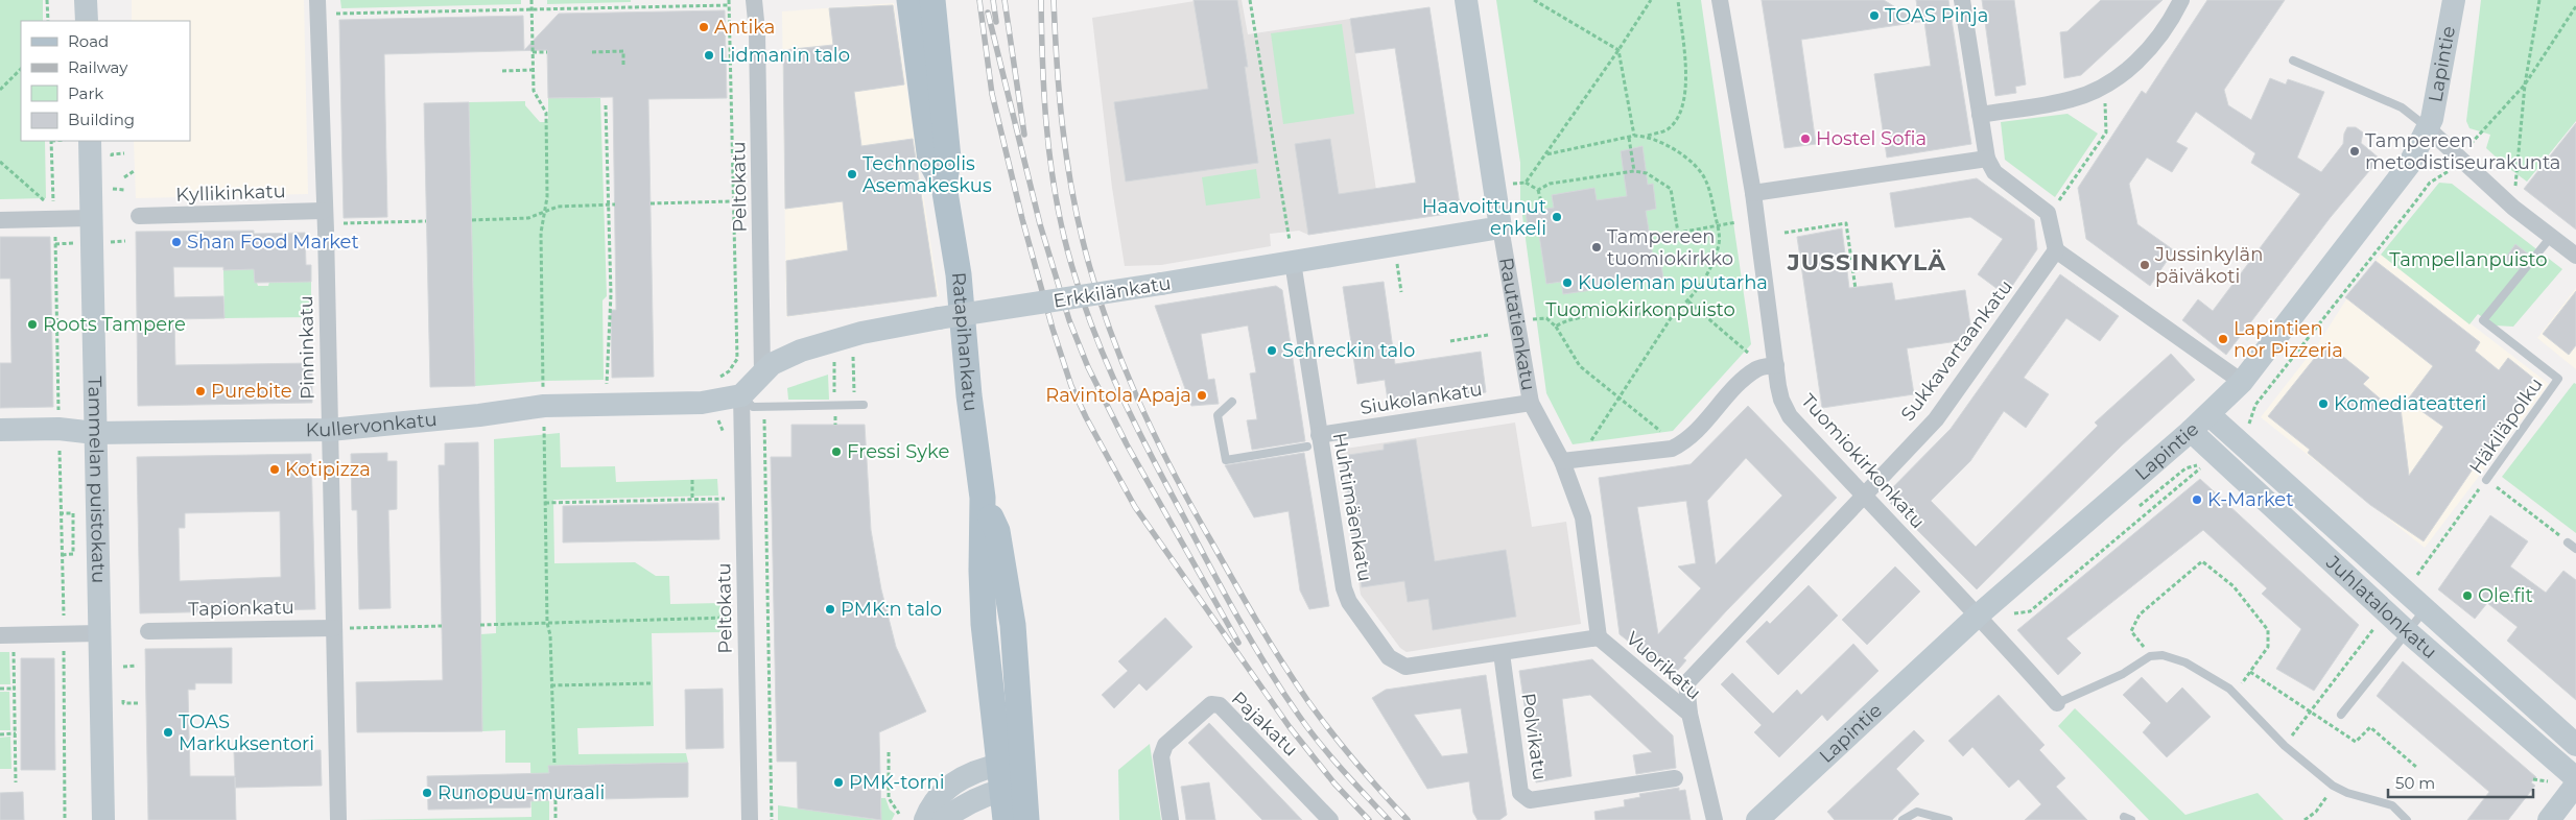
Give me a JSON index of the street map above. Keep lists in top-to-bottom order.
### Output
{
  "streets": {
    "main road": ["Ratapihankatu"],
    "street": [
      "Lapintie",
      "Peltokatu",
      "Kyllikinkatu",
      "Erkkilänkatu",
      "Rautatienkatu",
      "Pinninkatu",
      "Sukkavartaankatu",
      "Siukolankatu",
      "Kullervonkatu",
      "Tuomiokirkonkatu",
      "Tammelan puistokatu",
      "Huhtimäenkatu",
      "Juhlatalonkatu",
      "Tapionkatu",
      "Vuorikatu",
      "Pajakatu",
      "Polvikatu"
    ],
    "lane": ["Häkiläpolku"]
  },
  "crossings": [
    ["Lapintie", "Tuomiokirkonkatu"],
    ["Lapintie", "Juhlatalonkatu"],
    ["Peltokatu", "Erkkilänkatu"],
    ["Peltokatu", "Kullervonkatu"],
    ["Kyllikinkatu", "Pinninkatu"],
    ["Erkkilänkatu", "Rautatienkatu"],
    ["Erkkilänkatu", "Kullervonkatu"],
    ["Erkkilänkatu", "Huhtimäenkatu"],
    ["Rautatienkatu", "Siukolankatu"],
    ["Rautatienkatu", "Huhtimäenkatu"],
    ["Rautatienkatu", "Vuorikatu"],
    ["Pinninkatu", "Kullervonkatu"],
    ["Pinninkatu", "Tapionkatu"],
    ["Sukkavartaankatu", "Tuomiokirkonkatu"],
    ["Sukkavartaankatu", "Vuorikatu"],
    ["Siukolankatu", "Huhtimäenkatu"],
    ["Kullervonkatu", "Tammelan puistokatu"],
    ["Huhtimäenkatu", "Vuorikatu"],
    ["Huhtimäenkatu", "Polvikatu"]
  ],
  "districts": ["JUSSINKYLÄ"],
  "parks": ["Tampellanpuisto", "Tuomiokirkonpuisto"],
  "places": [
    "TOAS Pinja",
    "Antika",
    "Lidmanin talo",
    "Hostel Sofia",
    "Tampereen metodistiseurakunta",
    "Technopolis Asemakeskus",
    "Haavoittunut enkeli",
    "Shan Food Market",
    "Tampereen tuomiokirkko",
    "Jussinkylän päiväkoti",
    "Kuoleman puutarha",
    "Roots Tampere",
    "Lapintien nor Pizzeria",
    "Schreckin talo",
    "Purebite",
    "Ravintola Apaja",
    "Komediateatteri",
    "Fressi Syke",
    "Kotipizza",
    "K-Market",
    "Ole.fit",
    "PMK:n talo",
    "TOAS Markuksentori",
    "PMK-torni",
    "Runopuu-muraali"
  ],
  "legend": [
    "Road",
    "Railway",
    "Park",
    "Building"
  ],
  "scale_bar": "50 m"
}
